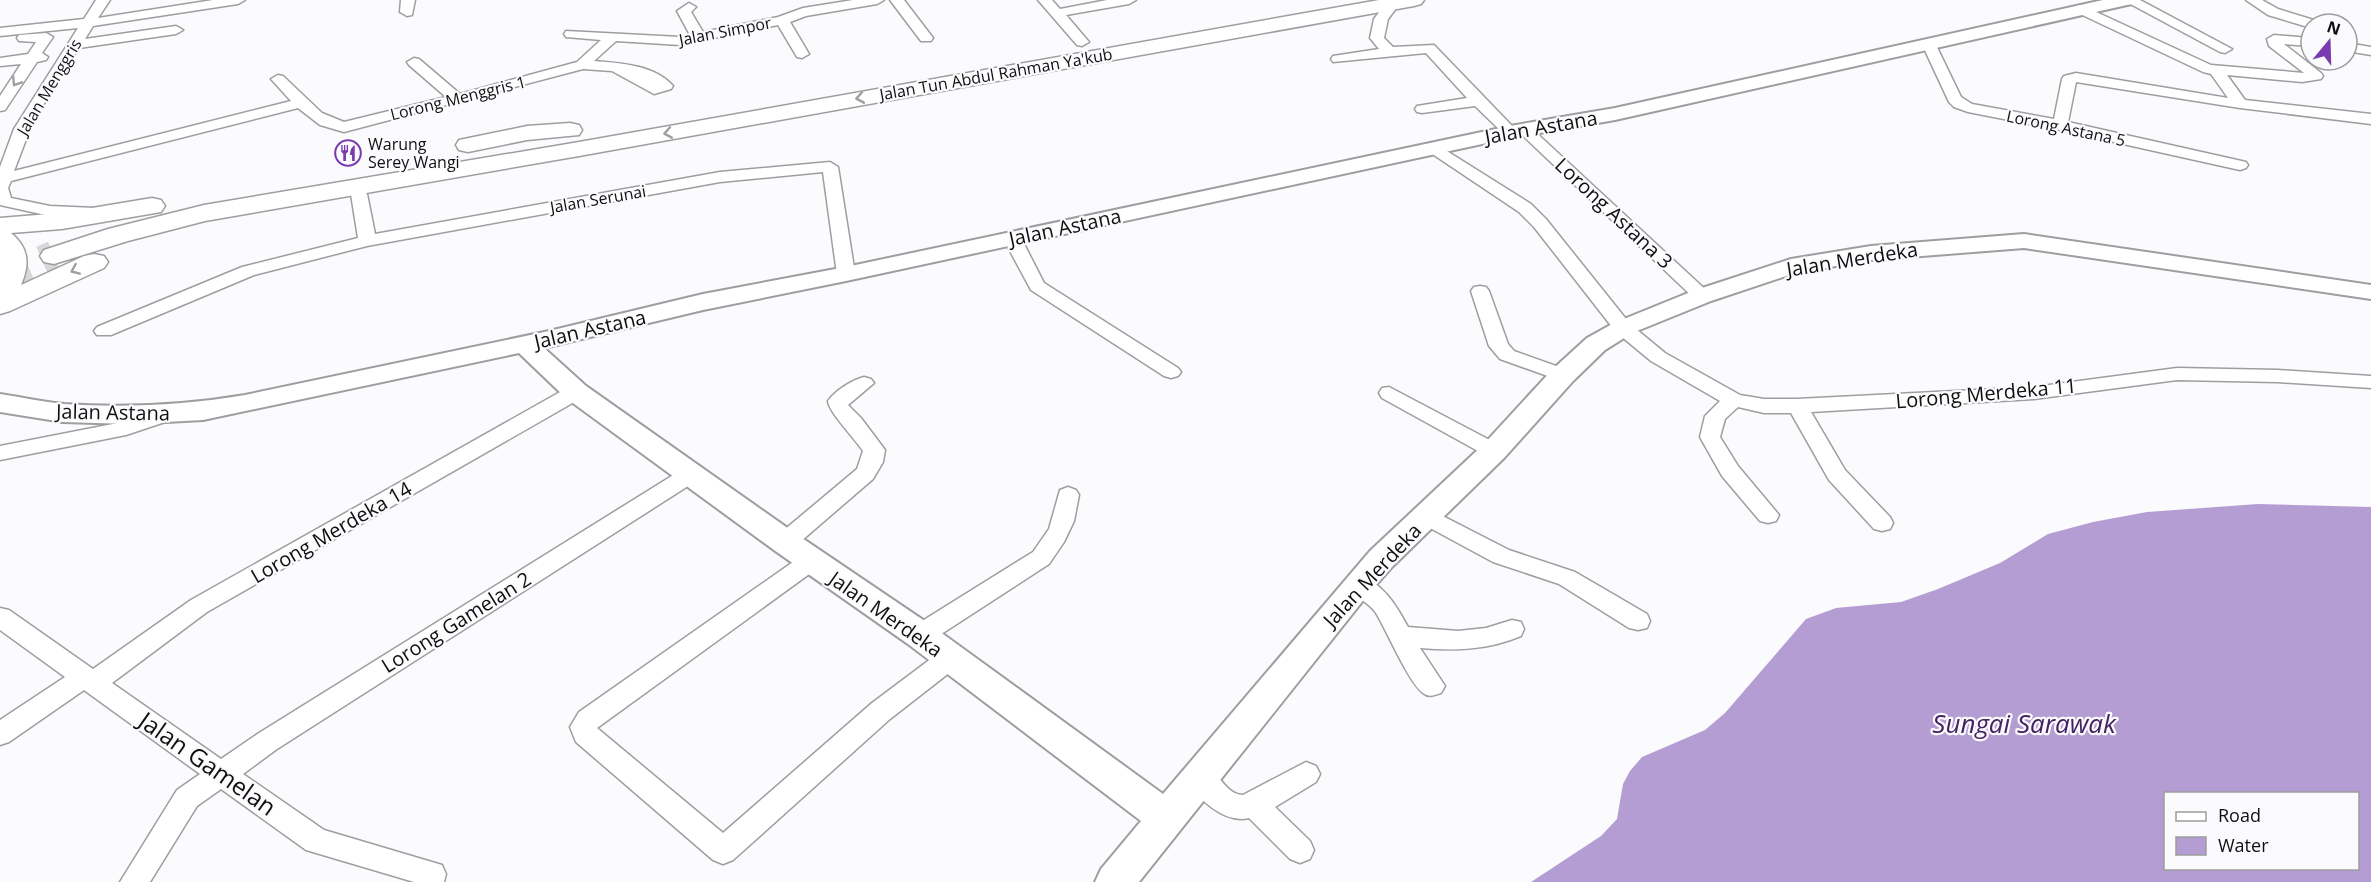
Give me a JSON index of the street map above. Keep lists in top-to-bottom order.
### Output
{
  "streets": {
    "main road": ["Jalan Tun Abdul Rahman Ya'kub", "Jalan Astana", "Jalan Merdeka"],
    "street": [
      "Jalan Simpor",
      "Jalan Menggris",
      "Lorong Menggris 1",
      "Lorong Astana 5",
      "Jalan Serunai",
      "Lorong Astana 3",
      "Lorong Merdeka 11",
      "Lorong Merdeka 14",
      "Lorong Gamelan 2",
      "Jalan Gamelan"
    ]
  },
  "crossings": [
    ["Jalan Simpor", "Lorong Menggris 1"],
    ["Jalan Astana", "Lorong Astana 5"],
    ["Jalan Astana", "Jalan Serunai"],
    ["Jalan Astana", "Lorong Astana 3"],
    ["Jalan Astana", "Jalan Merdeka"],
    ["Jalan Astana", "Lorong Merdeka 11"],
    ["Lorong Astana 3", "Jalan Merdeka"],
    ["Jalan Merdeka", "Lorong Merdeka 11"],
    ["Jalan Merdeka", "Lorong Merdeka 14"],
    ["Jalan Merdeka", "Lorong Gamelan 2"],
    ["Lorong Merdeka 14", "Jalan Gamelan"],
    ["Lorong Gamelan 2", "Jalan Gamelan"]
  ],
  "water": ["Sungai Sarawak"],
  "places": {
    "restaurant": ["Warung Serey Wangi"]
  },
  "legend": ["Road", "Water"],
  "north": "top"
}
